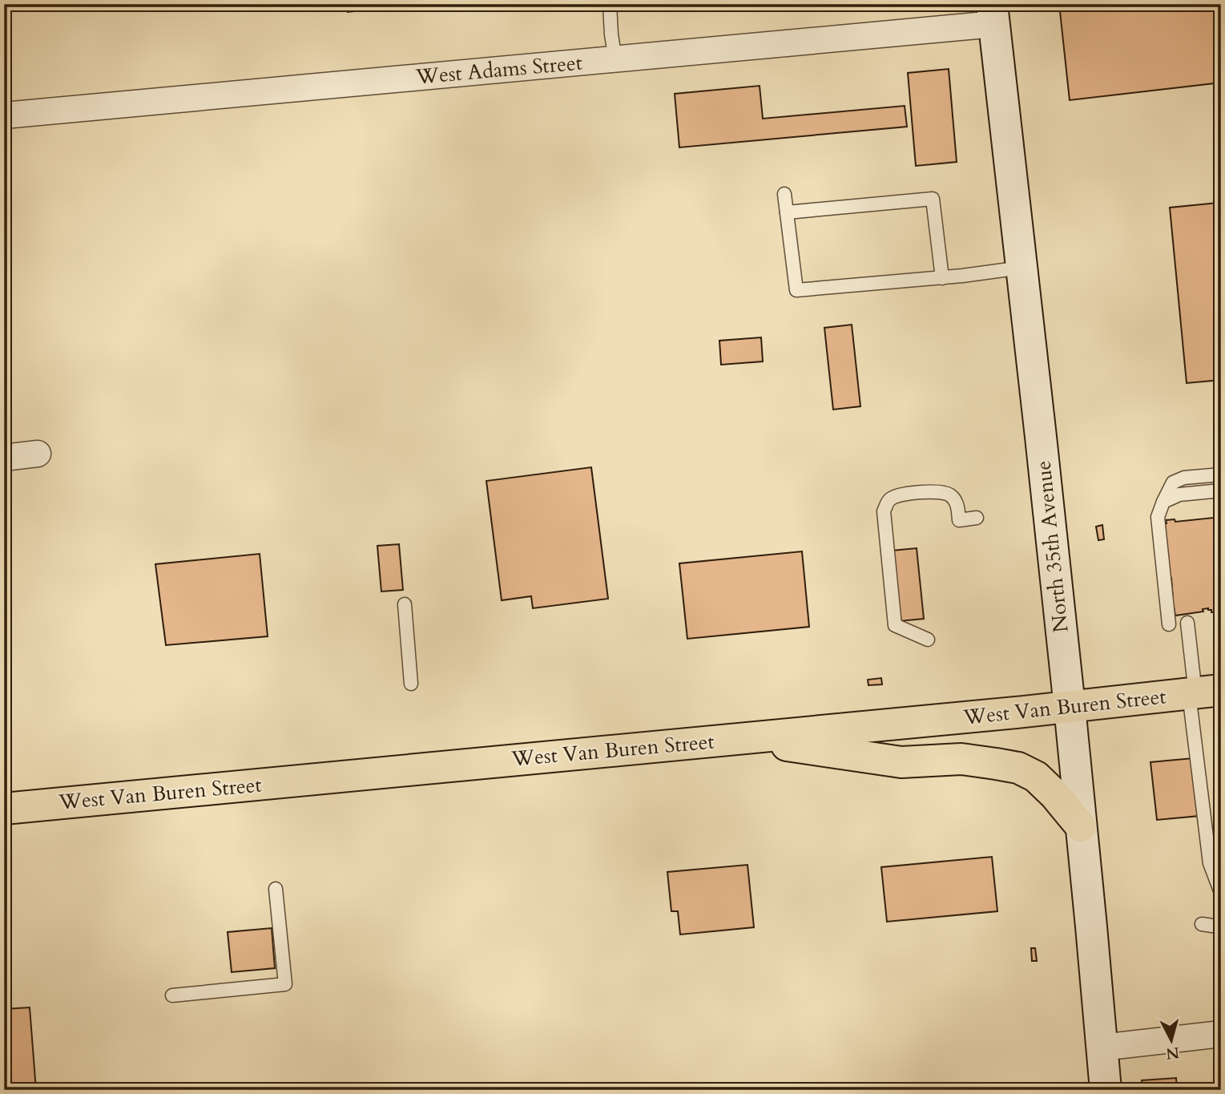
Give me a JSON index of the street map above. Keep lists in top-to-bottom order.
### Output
{
  "streets": {
    "main road": ["North 35th Avenue", "West Van Buren Street"],
    "street": ["West Adams Street"]
  },
  "crossings": [
    ["West Adams Street", "North 35th Avenue"],
    ["North 35th Avenue", "West Van Buren Street"]
  ],
  "north": "bottom"
}
